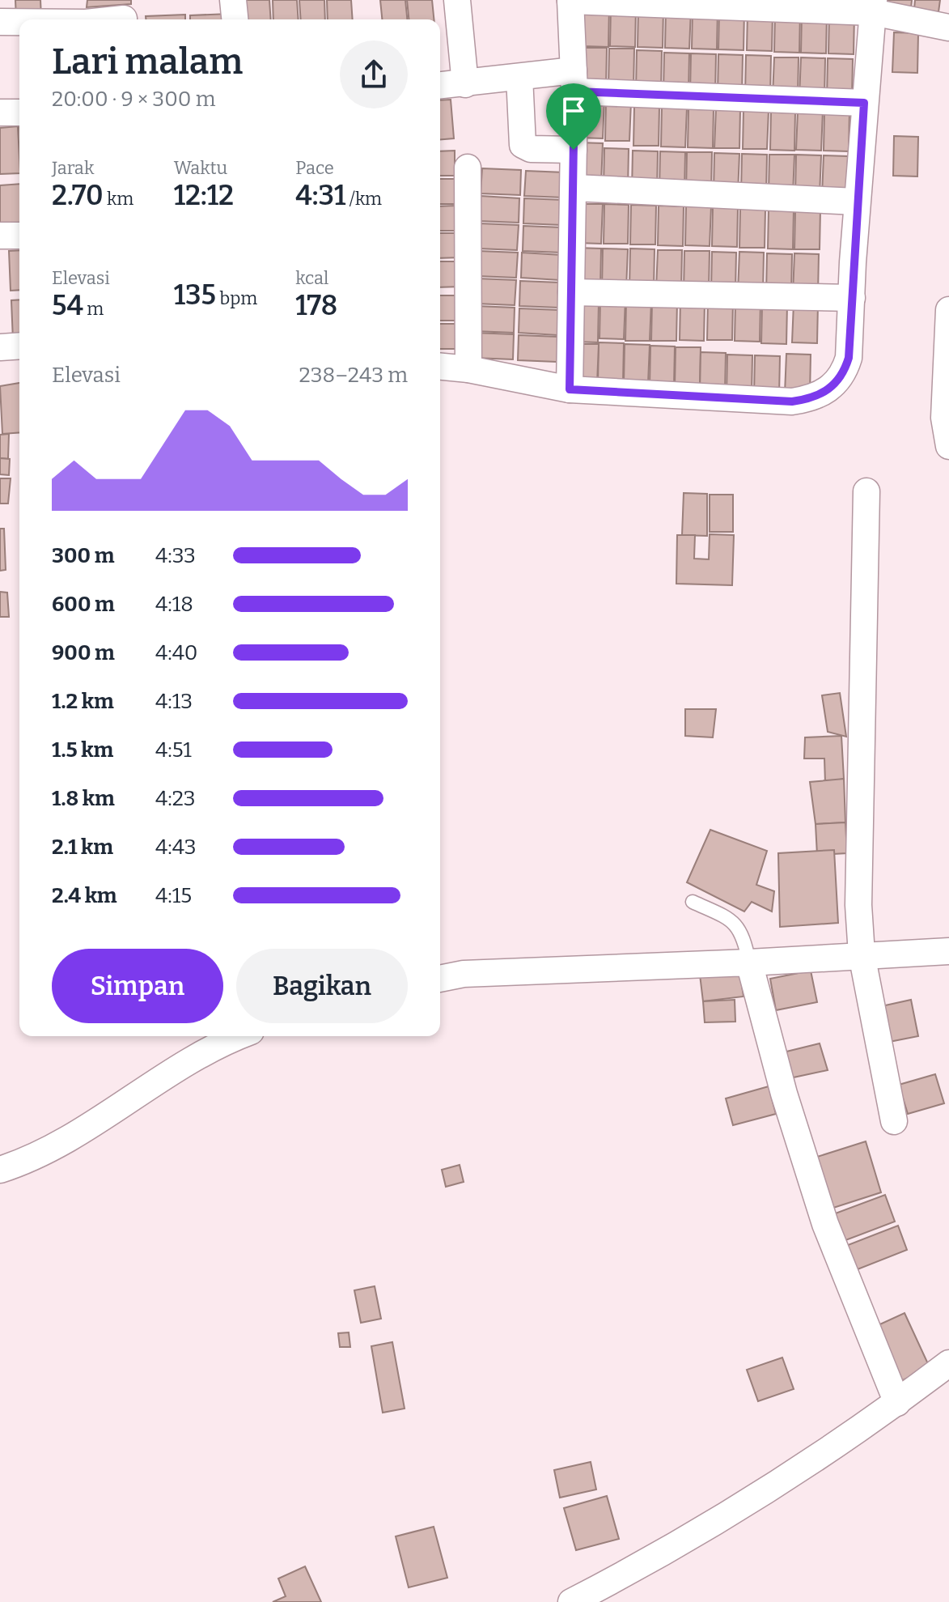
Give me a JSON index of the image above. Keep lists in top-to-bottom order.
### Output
{
  "page": {
    "heading": ["Lari malam", "20:00 · 9 × 300 m"],
    "stats": [
      ["Jarak", "2.70 km"],
      ["Waktu", "12:12"],
      ["Pace", "4:31 /km"],
      ["Elevasi", "54 m"],
      ["135 bpm"],
      ["kcal", "178"]
    ],
    "chart": ["Elevasi", "238–243 m"],
    "list": [
      {
        "name": "300 m",
        "note": "4:33"
      },
      {
        "name": "600 m",
        "note": "4:18"
      },
      {
        "name": "900 m",
        "note": "4:40"
      },
      {
        "name": "1.2 km",
        "note": "4:13"
      },
      {
        "name": "1.5 km",
        "note": "4:51"
      },
      {
        "name": "1.8 km",
        "note": "4:23"
      },
      {
        "name": "2.1 km",
        "note": "4:43"
      },
      {
        "name": "2.4 km",
        "note": "4:15"
      }
    ],
    "buttons": ["Simpan", "Bagikan"]
  }
}
